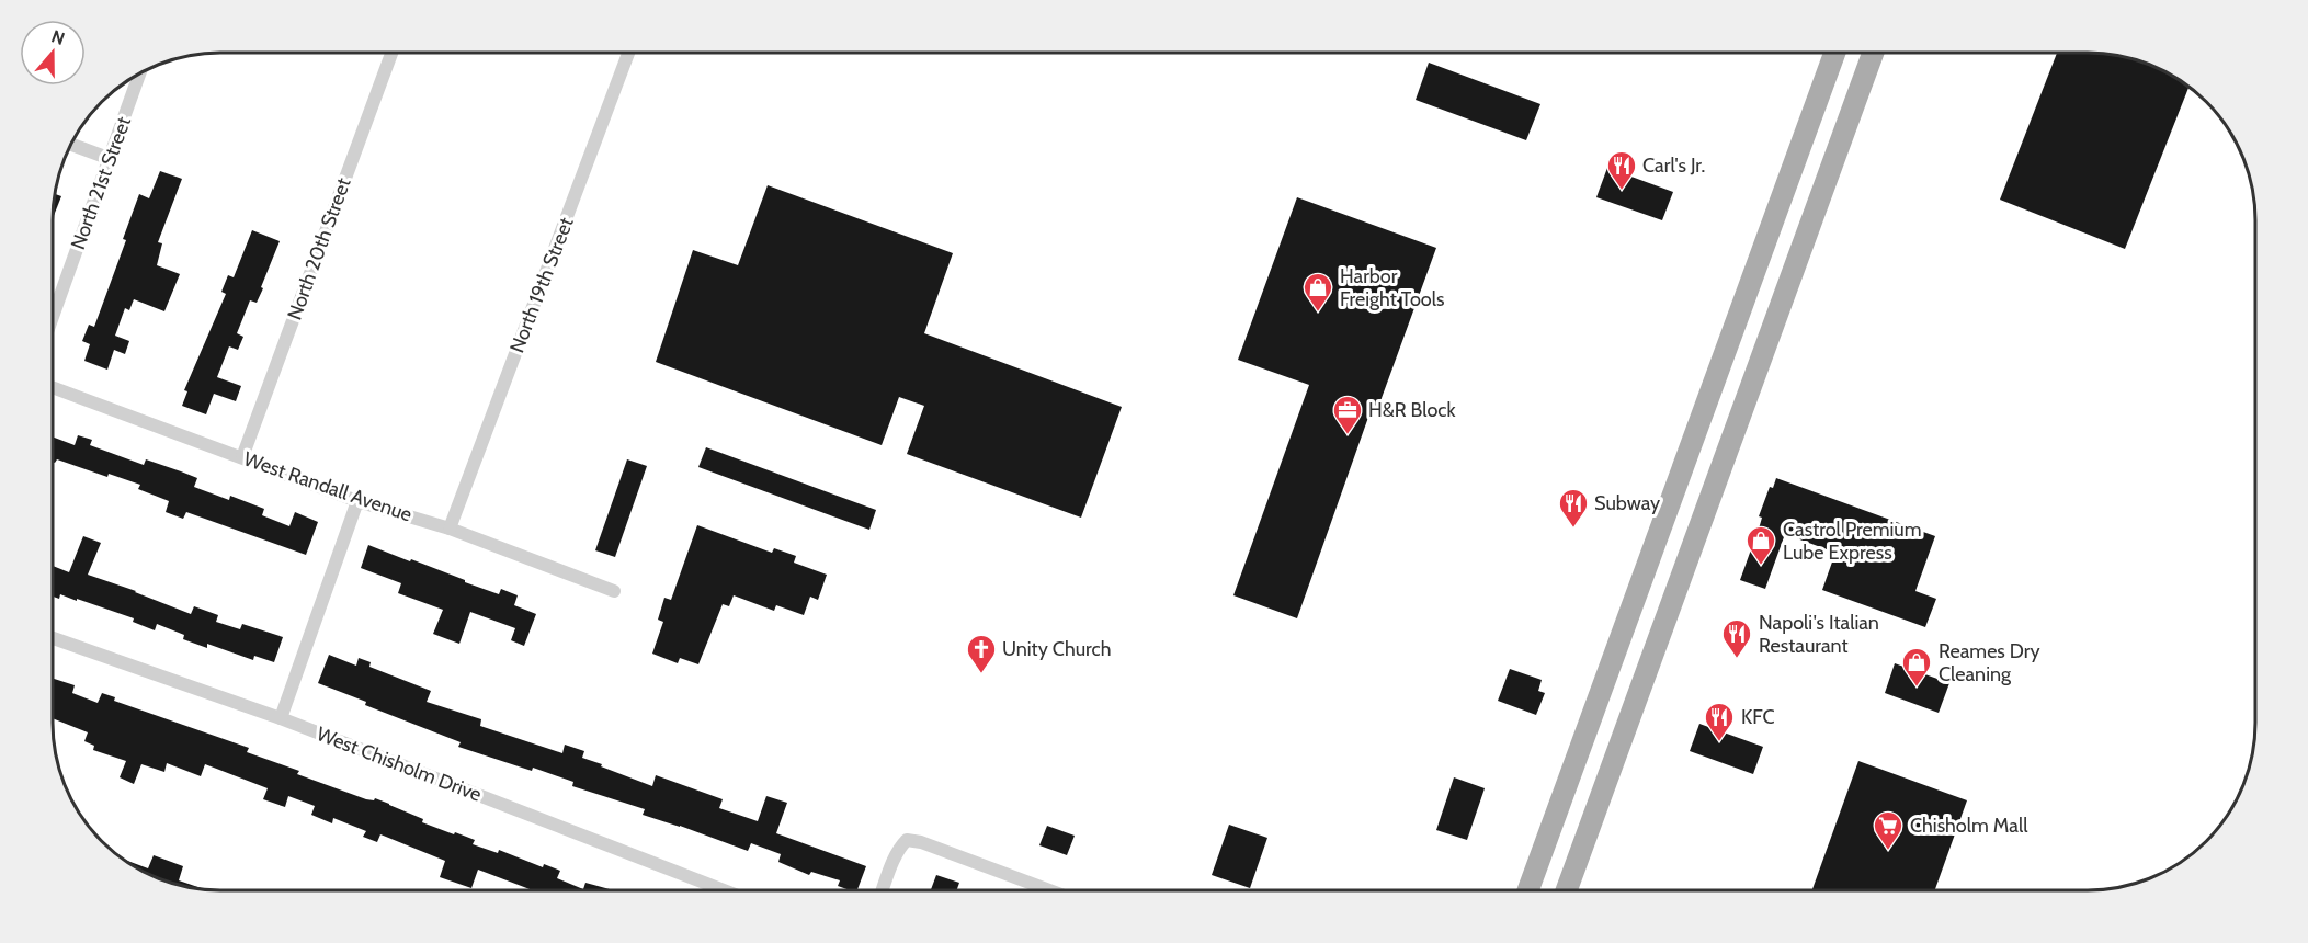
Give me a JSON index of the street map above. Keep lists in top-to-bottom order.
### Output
{
  "streets": {
    "street": [
      "North 21st Street",
      "North 20th Street",
      "North 19th Street",
      "West Randall Avenue",
      "West Chisholm Drive"
    ]
  },
  "crossings": [
    ["North 20th Street", "West Randall Avenue"],
    ["North 19th Street", "West Randall Avenue"]
  ],
  "places": {
    "restaurant": [
      "Carl's Jr.",
      "Subway",
      "Napoli's Italian Restaurant",
      "KFC"
    ],
    "shop": ["Harbor Freight Tools", "Castrol Premium Lube Express", "Reames Dry Cleaning"],
    "office": ["H&R Block"],
    "church": ["Unity Church"],
    "supermarket": ["Chisholm Mall"]
  },
  "north": "top"
}
